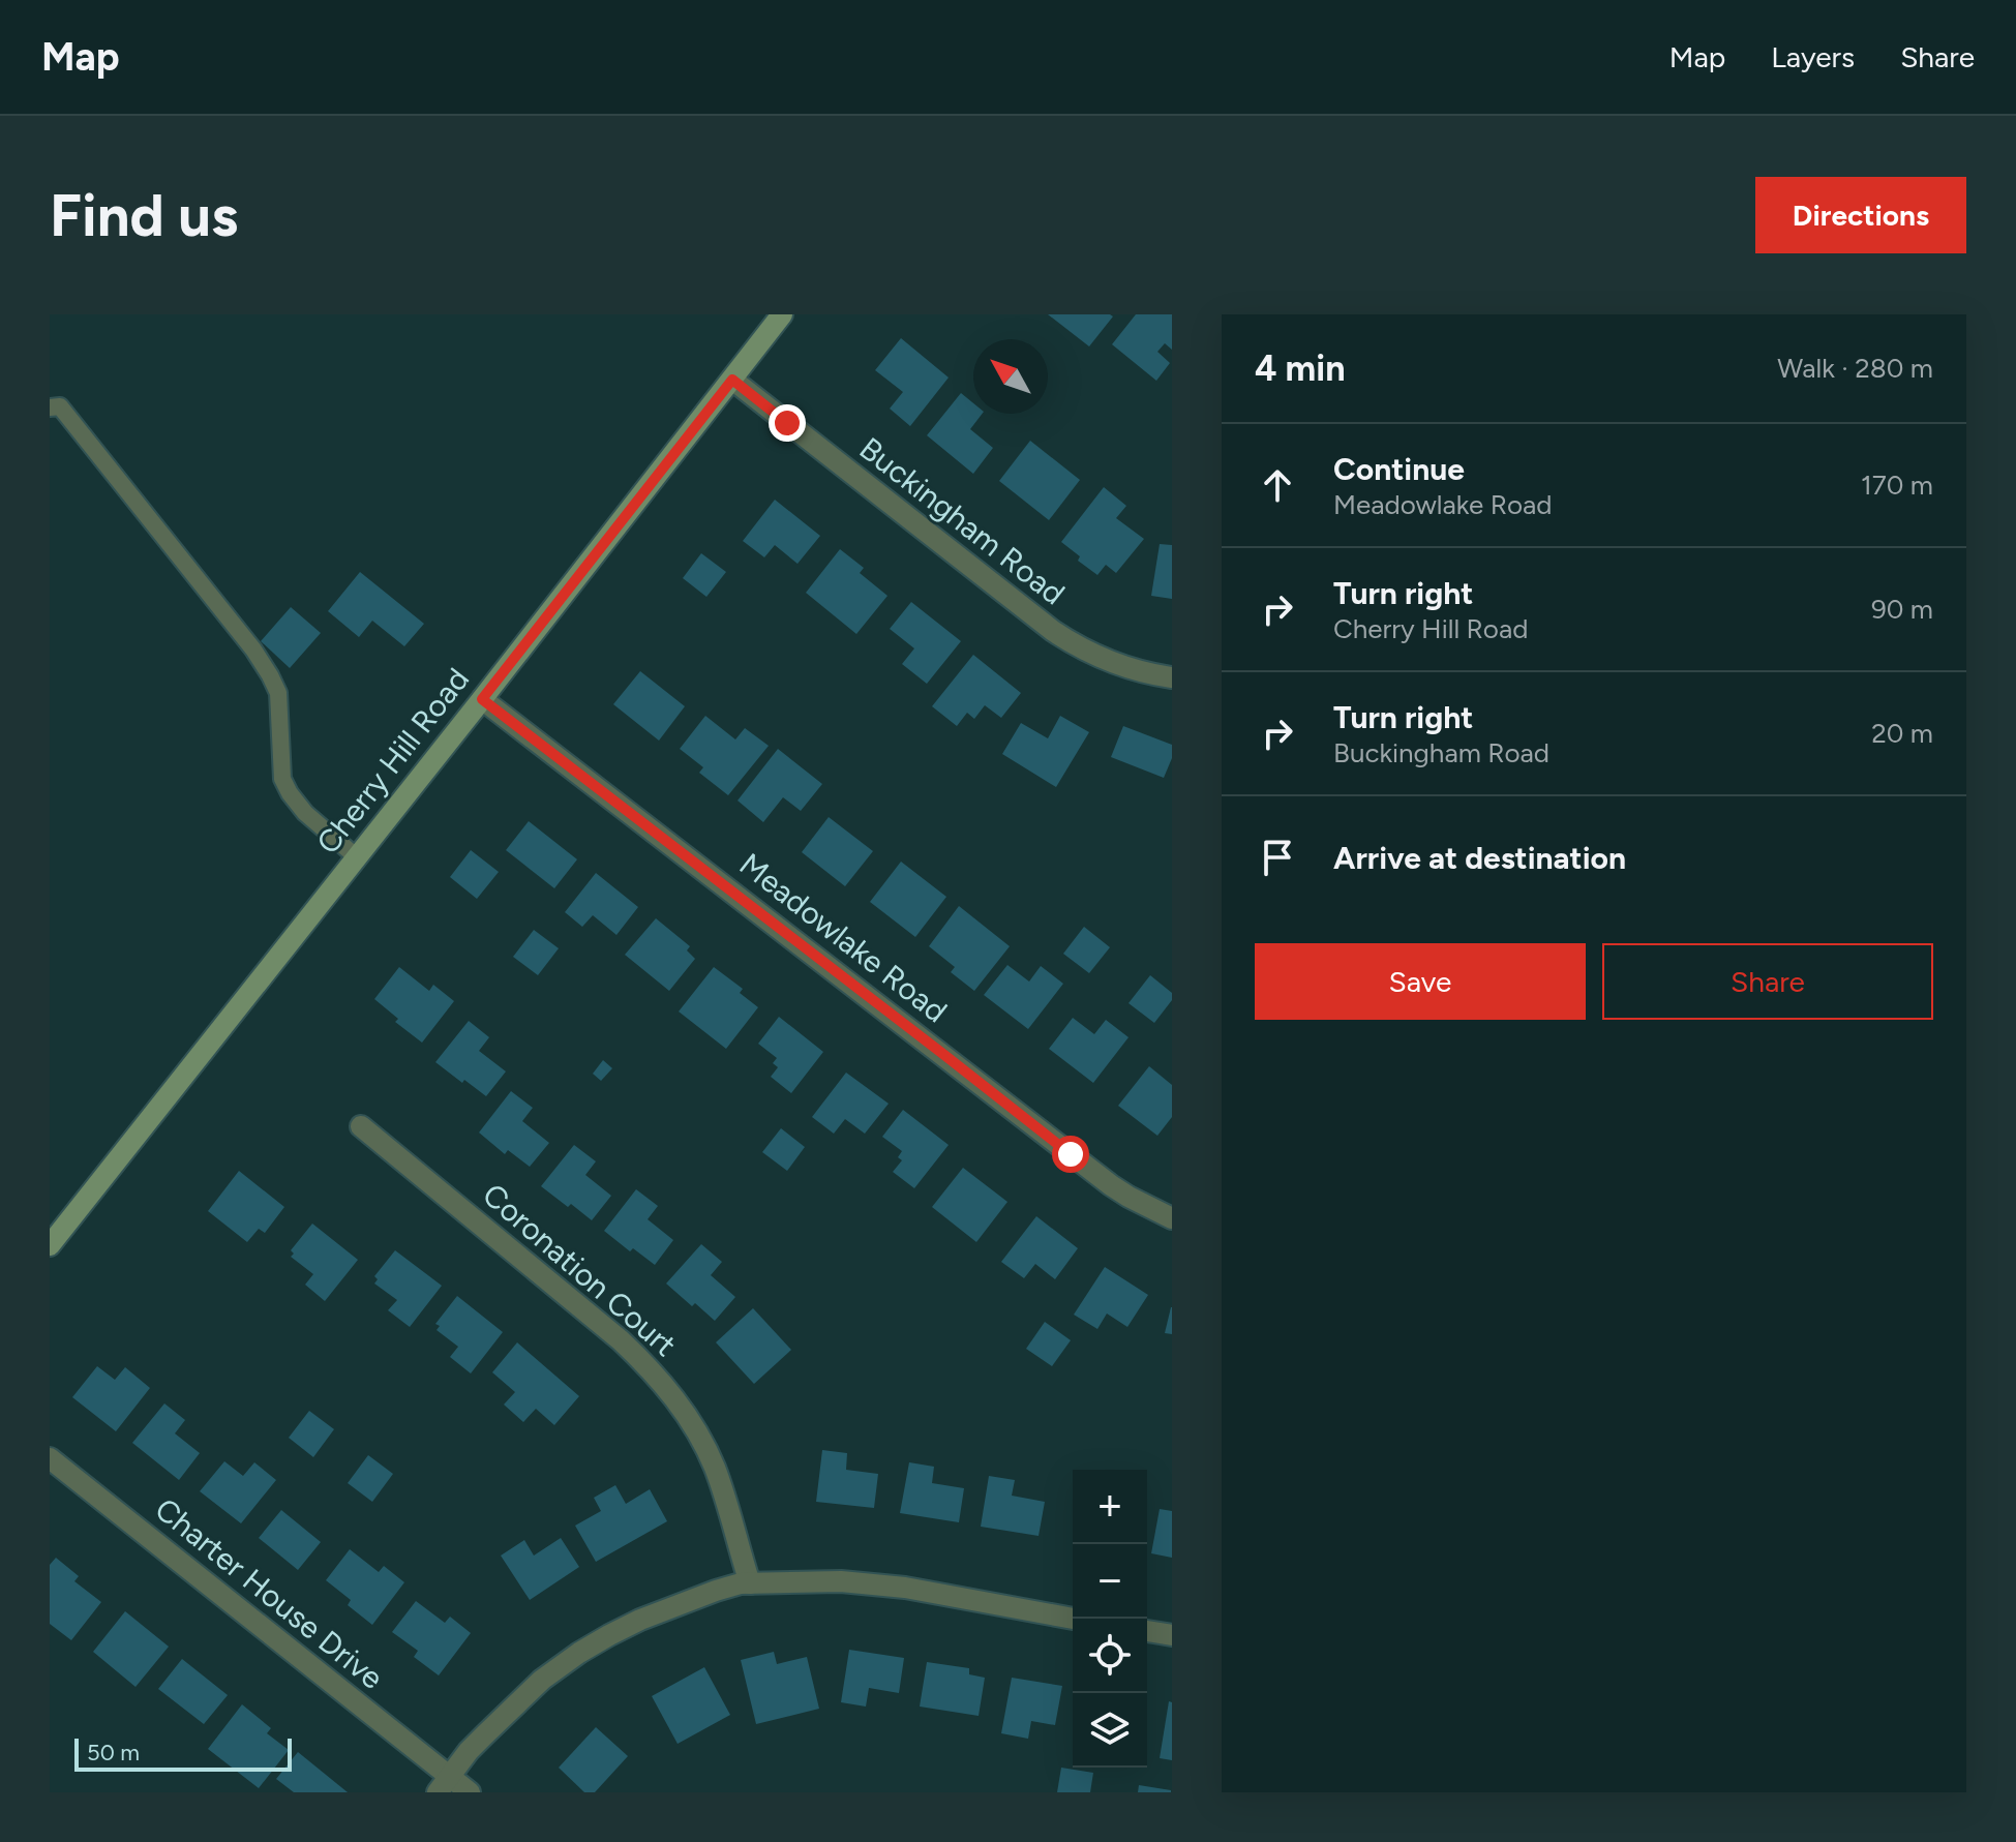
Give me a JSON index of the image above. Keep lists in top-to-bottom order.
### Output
{
  "streets": {
    "main road": ["Cherry Hill Road"],
    "street": [
      "Buckingham Road",
      "Meadowlake Road",
      "Coronation Court",
      "Charter House Drive"
    ]
  },
  "crossings": [
    ["Buckingham Road", "Cherry Hill Road"],
    ["Cherry Hill Road", "Meadowlake Road"]
  ],
  "scale_bar": "50 m",
  "north": "top left",
  "page": {
    "header": "Map",
    "nav": ["Map", "Layers", "Share"],
    "buttons": [
      "Directions",
      ["Save", "Share"]
    ],
    "title": "Find us",
    "heading": ["4 min", "Walk · 280 m"],
    "list": [
      ["Continue", "Meadowlake Road", "170 m"],
      ["Turn right", "Cherry Hill Road", "90 m"],
      ["Turn right", "Buckingham Road", "20 m"],
      "Arrive at destination"
    ],
    "map_buttons": ["+", "−"],
    "scale": "50 m"
  }
}
